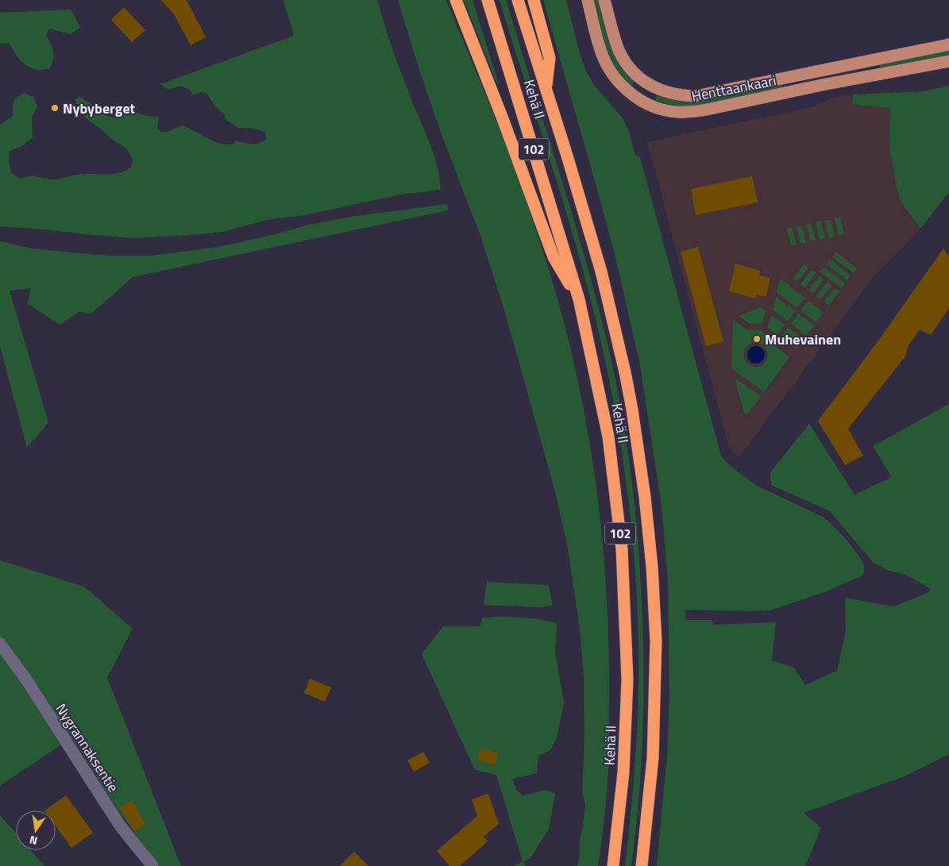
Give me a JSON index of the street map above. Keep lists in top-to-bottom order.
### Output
{
  "streets": {
    "highway": ["Kehä II", "102"],
    "main road": ["Henttaankaari"],
    "street": ["Nygrannaksentie"]
  },
  "places": ["Nybyberget", "Muhevainen"],
  "north": "bottom"
}
